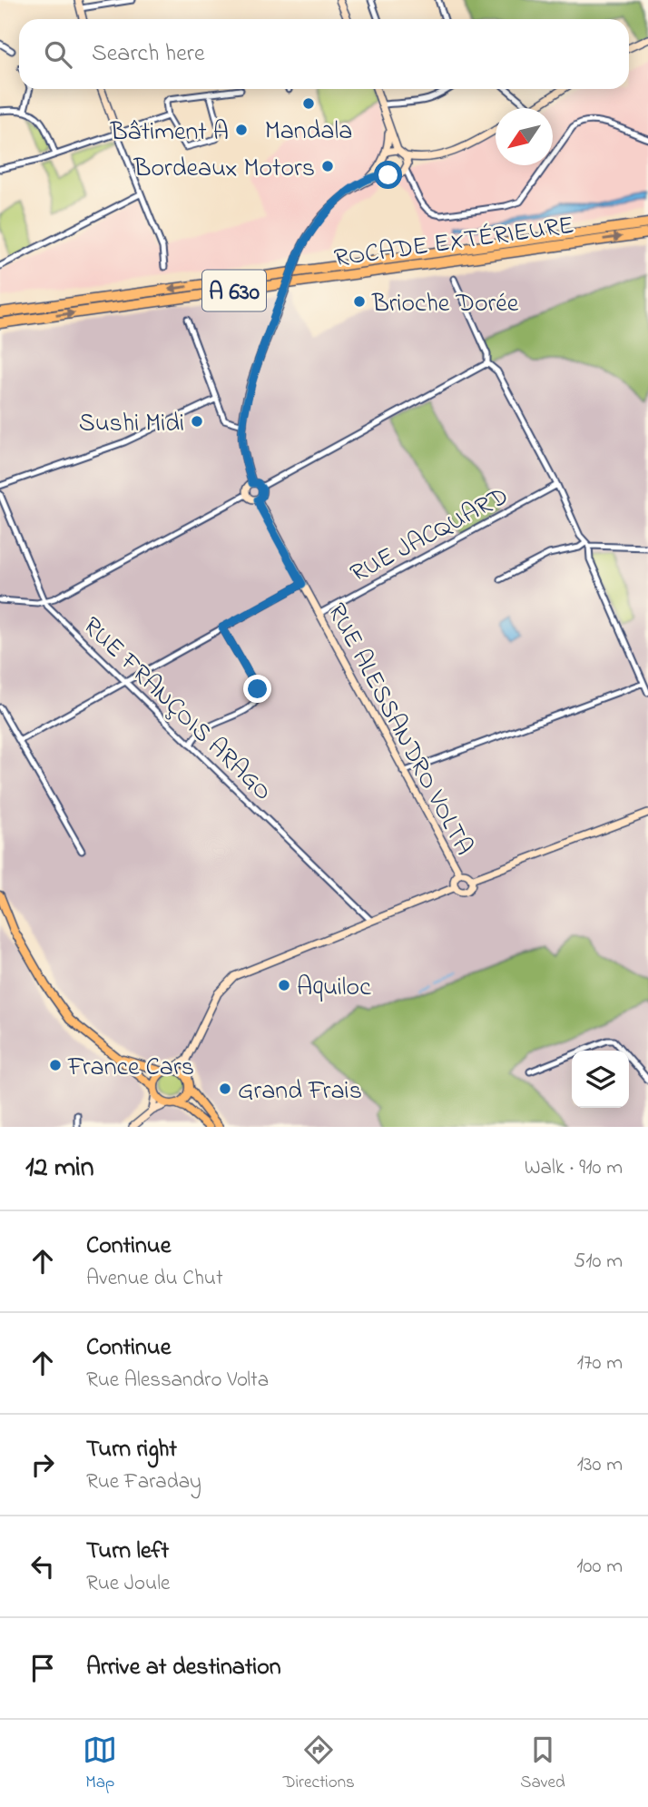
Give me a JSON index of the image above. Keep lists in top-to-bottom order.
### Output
{
  "streets": {
    "highway": ["ROCADE EXTÉRIEURE", "A 630"],
    "street": ["RUE JACQUARD", "RUE FRANÇOIS ARAGO", "RUE ALESSANDRO VOLTA"]
  },
  "crossings": [
    ["RUE JACQUARD", "RUE ALESSANDRO VOLTA"]
  ],
  "places": [
    "Mandala",
    "Bâtiment A",
    "Bordeaux Motors",
    "Brioche Dorée",
    "Sushi Midi",
    "Aquiloc",
    "France Cars",
    "Grand Frais"
  ],
  "north": "bottom left",
  "page": {
    "search": "Search here",
    "heading": ["12 min", "Walk · 910 m"],
    "list": [
      ["Continue", "Avenue du Chut", "510 m"],
      ["Continue", "Rue Alessandro Volta", "170 m"],
      ["Turn right", "Rue Faraday", "130 m"],
      ["Turn left", "Rue Joule", "100 m"],
      "Arrive at destination"
    ],
    "nav": ["Map", "Directions", "Saved"]
  }
}
